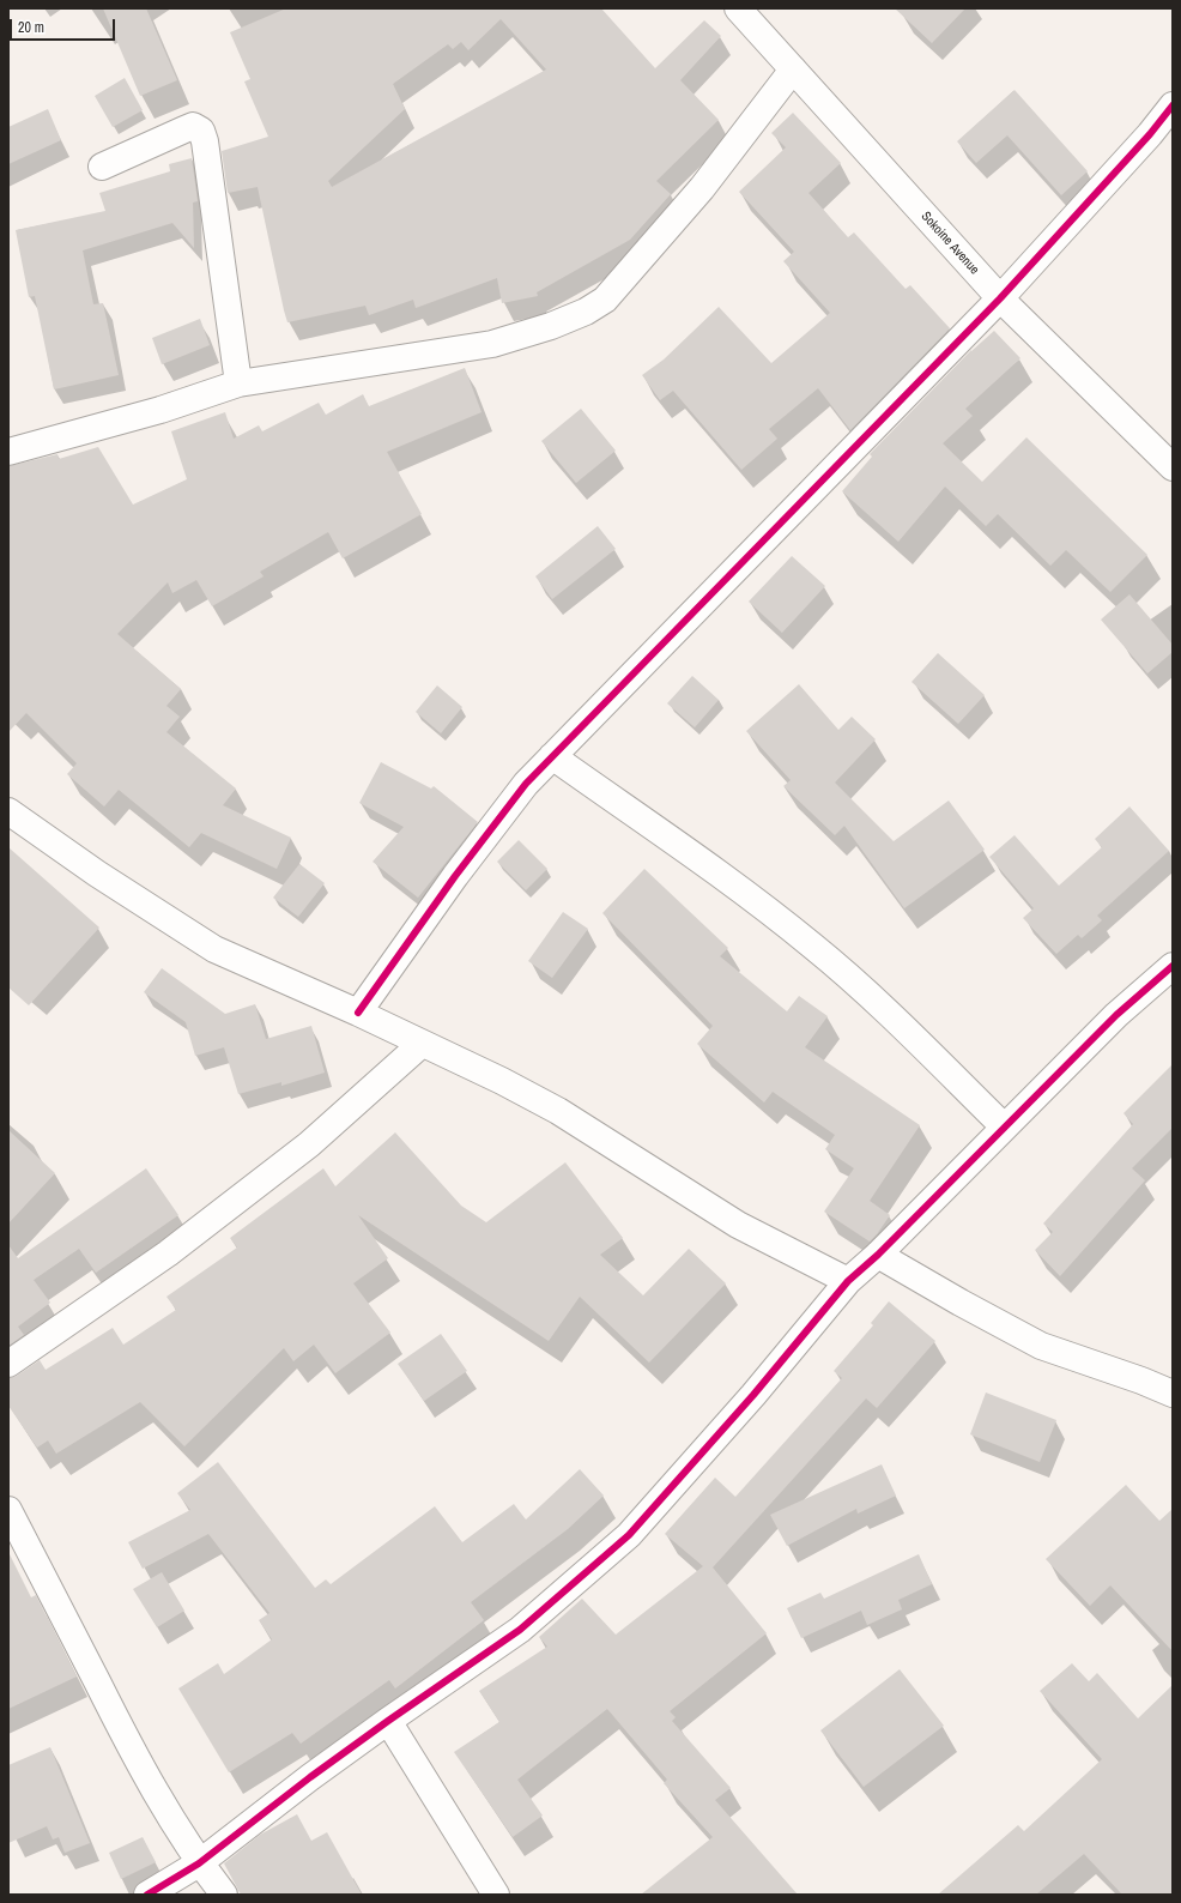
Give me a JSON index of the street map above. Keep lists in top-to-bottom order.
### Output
{
  "streets": {
    "street": ["Sokoine Avenue"]
  },
  "scale_bar": "20 m"
}
